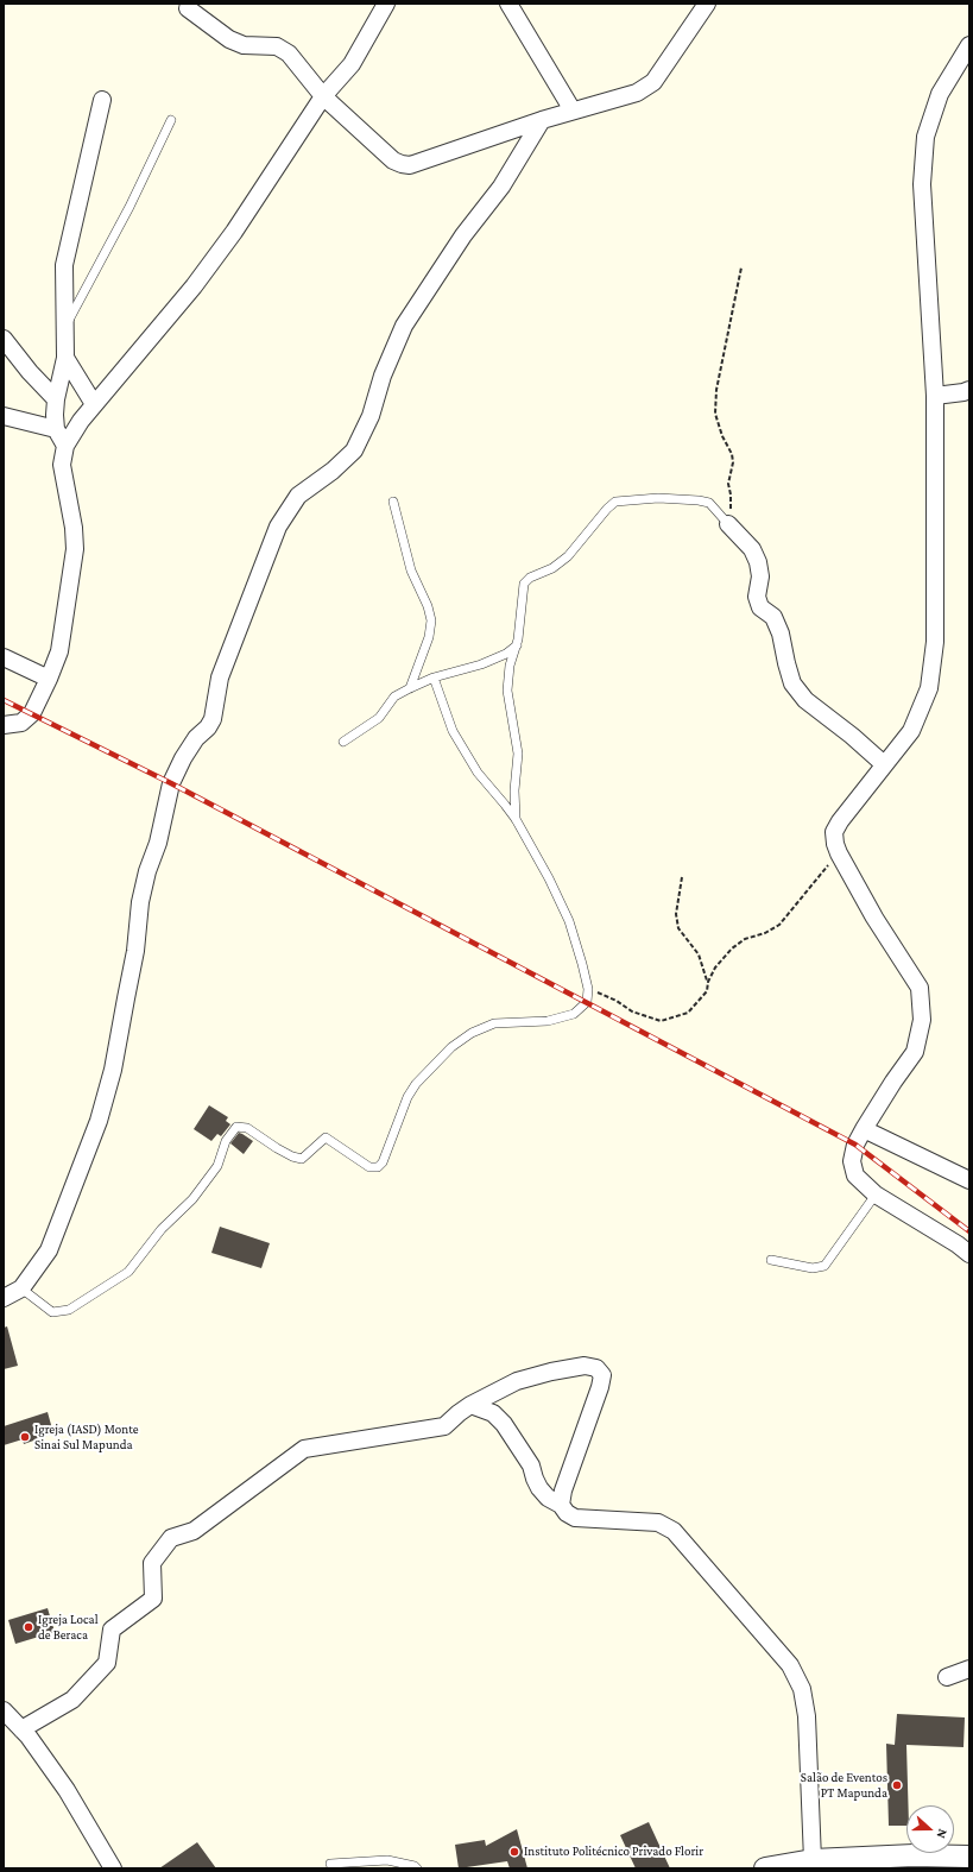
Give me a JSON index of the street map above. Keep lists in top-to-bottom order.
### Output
{
  "places": [
    "Igreja (IASD) Monte Sinai Sul Mapunda",
    "Igreja Local de Beraca",
    "Salão de Eventos PT Mapunda",
    "Instituto Politécnico Privado Florir"
  ],
  "north": "right"
}
